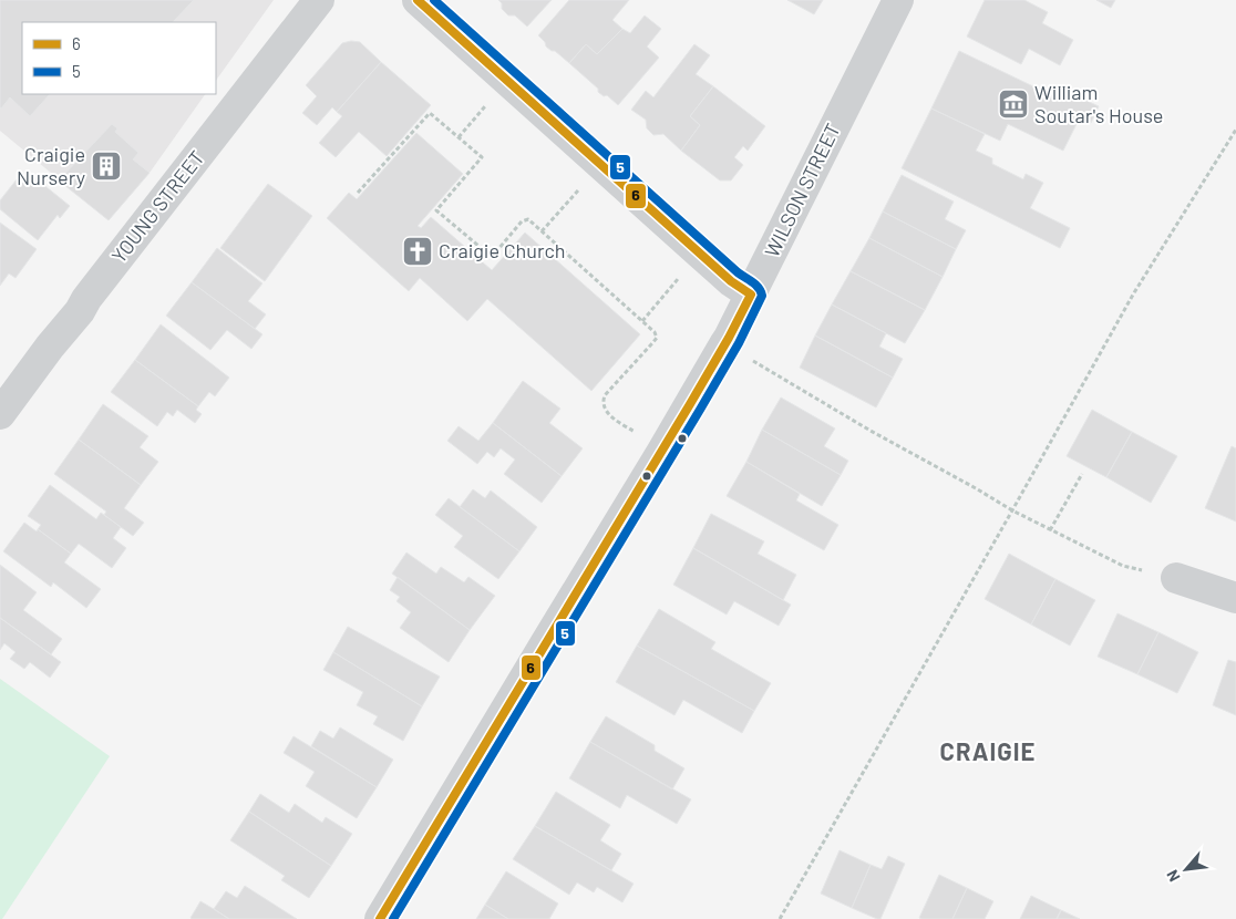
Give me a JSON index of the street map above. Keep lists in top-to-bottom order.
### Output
{
  "streets": {
    "street": ["WILSON STREET", "YOUNG STREET"]
  },
  "districts": ["CRAIGIE"],
  "places": {
    "museum": ["William Soutar's House"],
    "building": ["Craigie Nursery"],
    "church": ["Craigie Church"]
  },
  "lines": ["transit line 6", "transit line 5"],
  "legend": ["6", "5"],
  "north": "bottom left"
}
